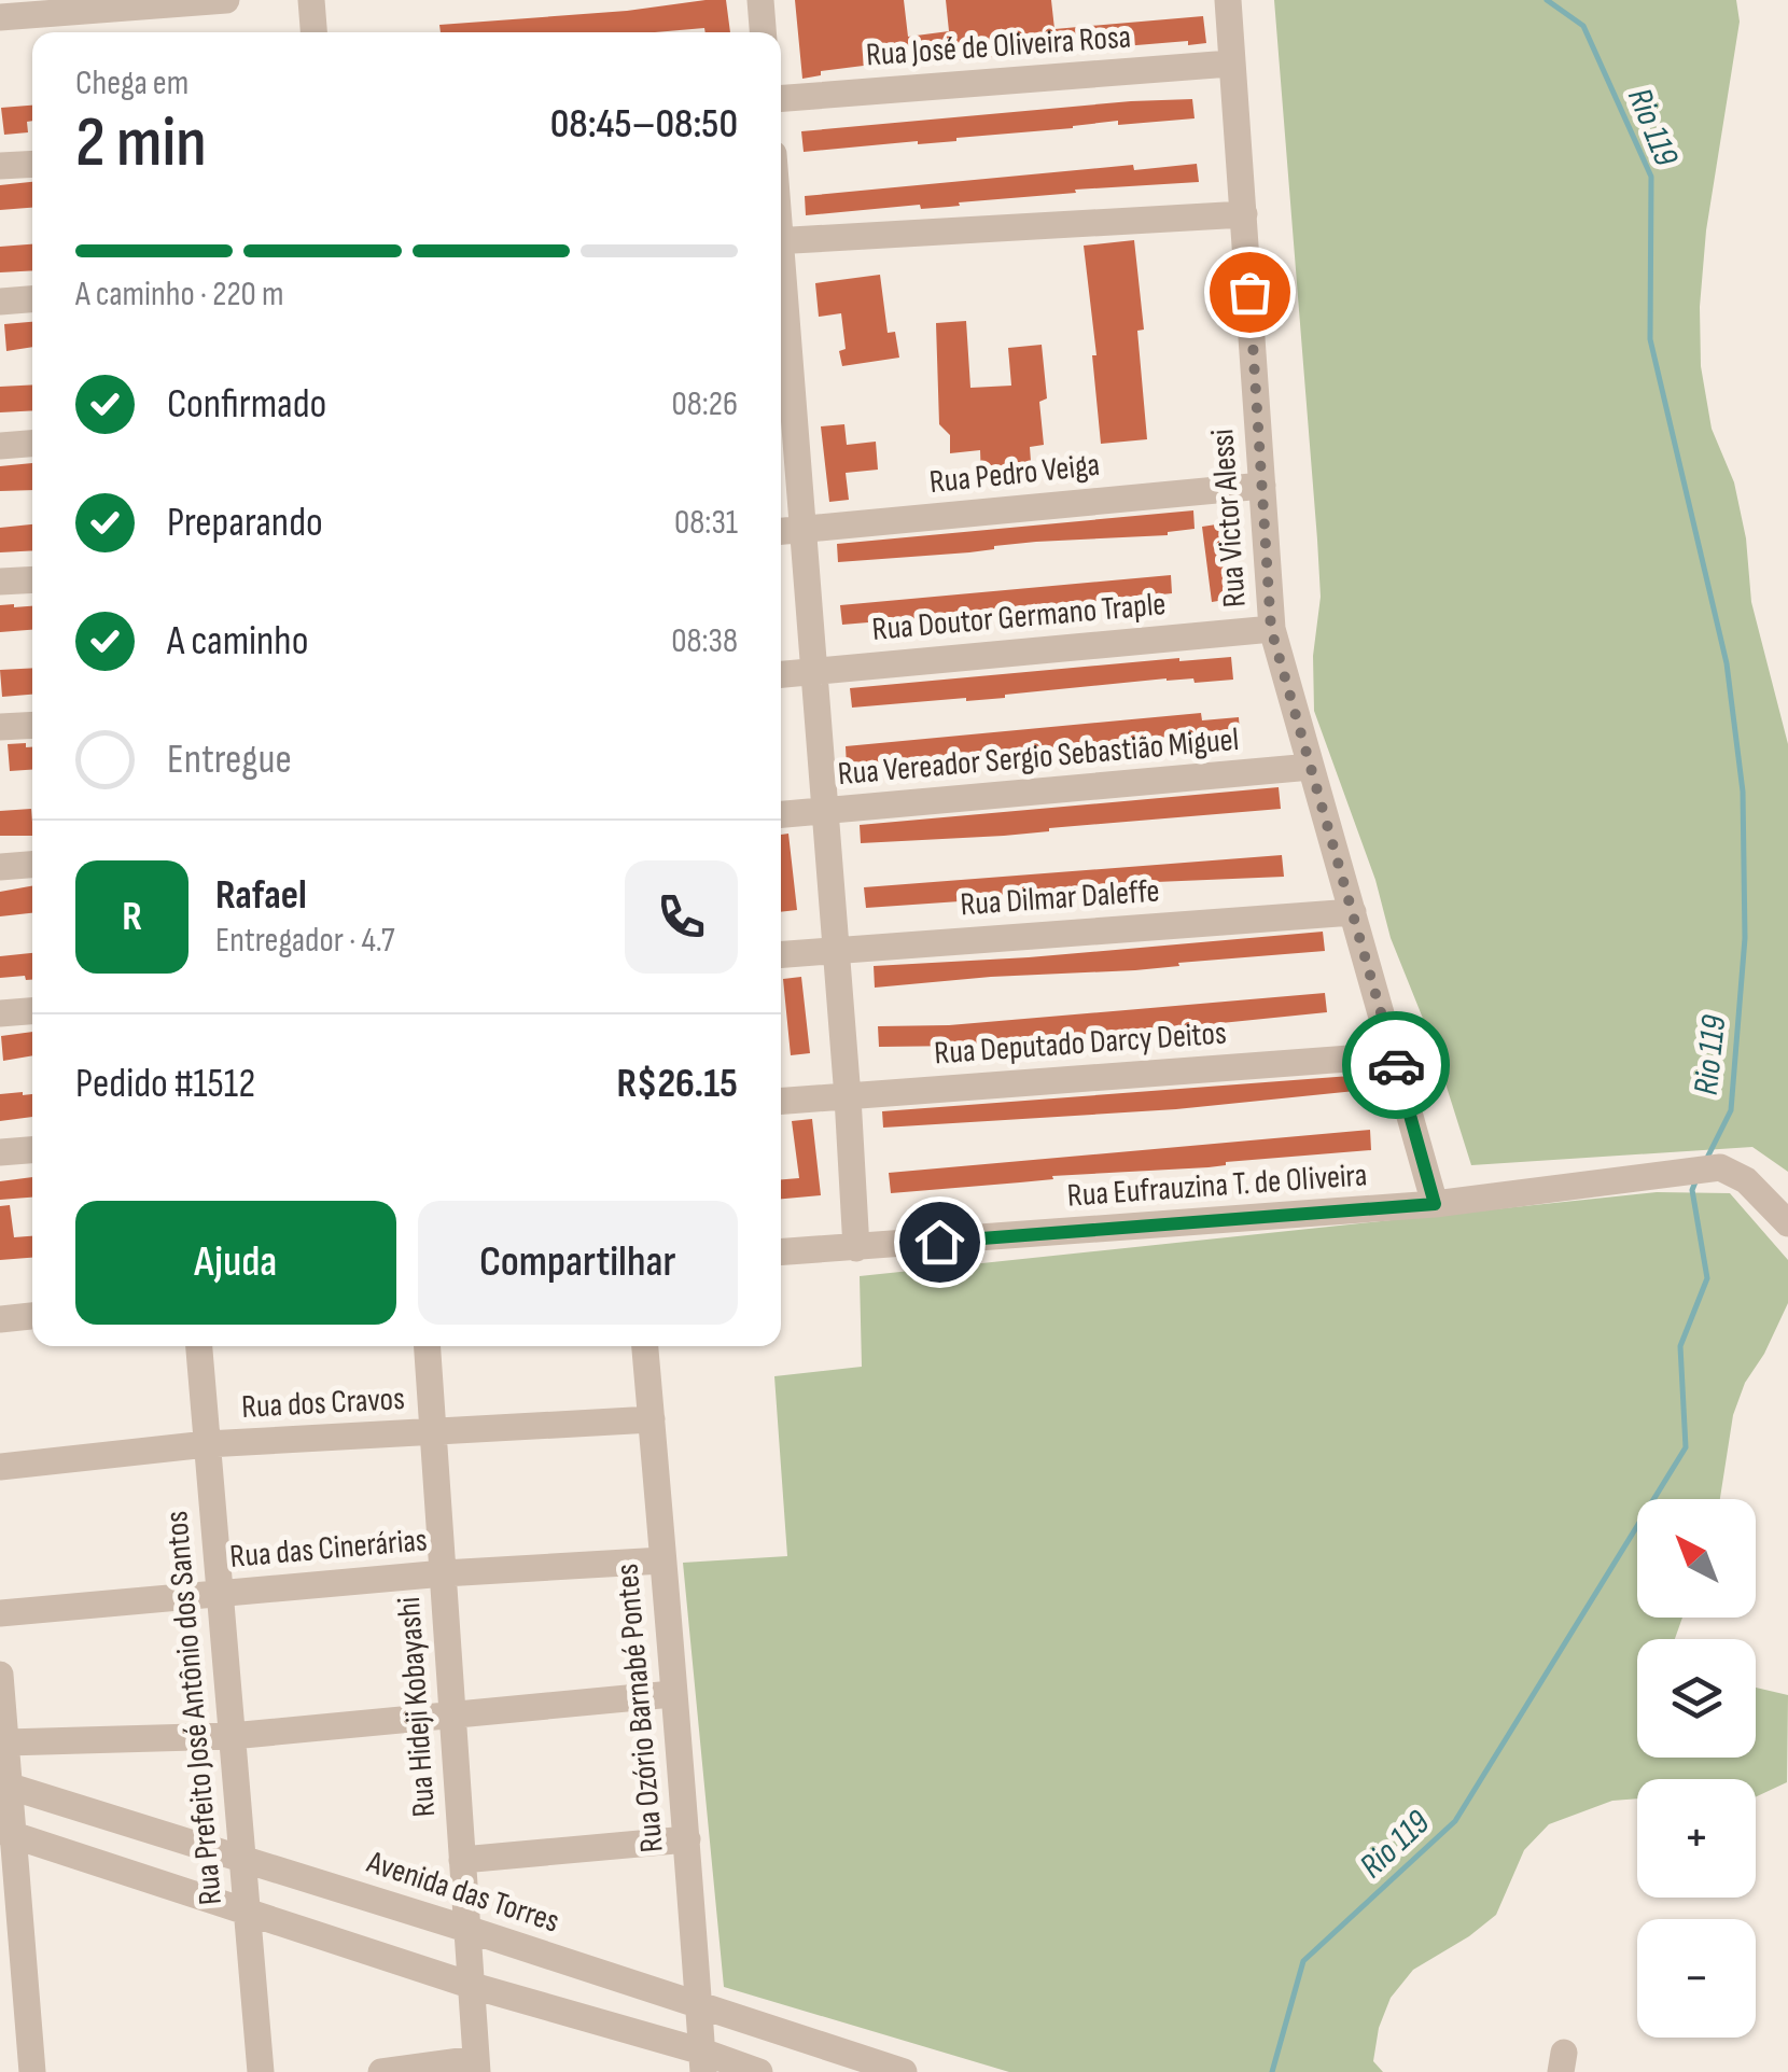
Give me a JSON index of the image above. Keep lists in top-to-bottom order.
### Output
{
  "streets": {
    "street": [
      "Rua José de Oliveira Rosa",
      "Rua Pedro Veiga",
      "Rua Victor Alessi",
      "Rua Doutor Germano Traple",
      "Rua Vereador Sergio Sebastião Miguel",
      "Rua Dilmar Daleffe",
      "Rua Deputado Darcy Deitos",
      "Rua Eufrauzina T. de Oliveira",
      "Rua dos Cravos",
      "Rua das Cinerárias",
      "Rua Hideji Kobayashi",
      "Rua Prefeito José Antônio dos Santos",
      "Rua Ozório Barnabé Pontes",
      "Avenida das Torres"
    ]
  },
  "crossings": [
    ["Rua José de Oliveira Rosa", "Rua Victor Alessi"],
    ["Rua Pedro Veiga", "Rua Victor Alessi"],
    ["Rua Victor Alessi", "Rua Doutor Germano Traple"],
    ["Rua Victor Alessi", "Rua Vereador Sergio Sebastião Miguel"],
    ["Rua Victor Alessi", "Rua Dilmar Daleffe"],
    ["Rua Victor Alessi", "Rua Deputado Darcy Deitos"],
    ["Rua Victor Alessi", "Rua Eufrauzina T. de Oliveira"],
    ["Rua dos Cravos", "Rua Hideji Kobayashi"],
    ["Rua dos Cravos", "Rua Prefeito José Antônio dos Santos"],
    ["Rua dos Cravos", "Rua Ozório Barnabé Pontes"],
    ["Rua das Cinerárias", "Rua Hideji Kobayashi"],
    ["Rua das Cinerárias", "Rua Prefeito José Antônio dos Santos"],
    ["Rua das Cinerárias", "Rua Ozório Barnabé Pontes"],
    ["Rua Hideji Kobayashi", "Avenida das Torres"],
    ["Rua Prefeito José Antônio dos Santos", "Avenida das Torres"],
    ["Rua Ozório Barnabé Pontes", "Avenida das Torres"]
  ],
  "water": ["Rio 119"],
  "north": "top left",
  "page": {
    "heading": ["2 min", "Chega em", "08:45–08:50"],
    "panel": [
      "Rafael",
      "Entregador · 4.7",
      "Pedido #1512",
      "R$26.15"
    ],
    "bar": "A caminho · 220 m",
    "list": [
      ["Confirmado", "08:26"],
      ["Preparando", "08:31"],
      ["A caminho", "08:38"],
      "Entregue"
    ],
    "round": "R",
    "buttons": ["Ajuda", "Compartilhar"],
    "map_buttons": ["+", "−"]
  }
}
